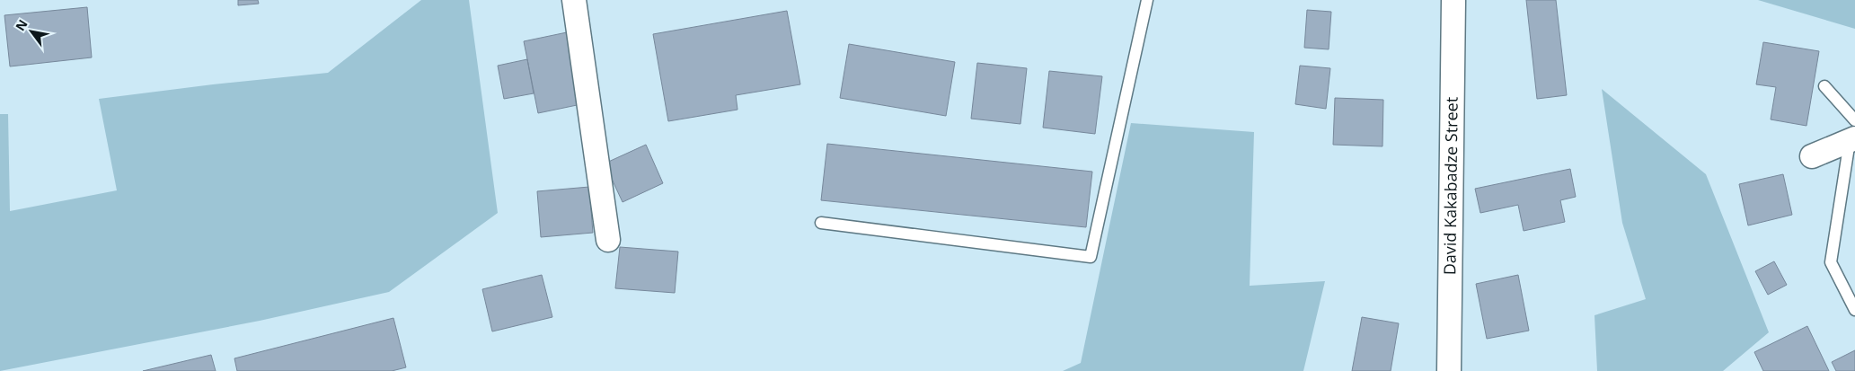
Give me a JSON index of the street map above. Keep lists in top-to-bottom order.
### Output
{
  "streets": {
    "street": ["David Kakabadze Street"]
  },
  "north": "top left"
}
